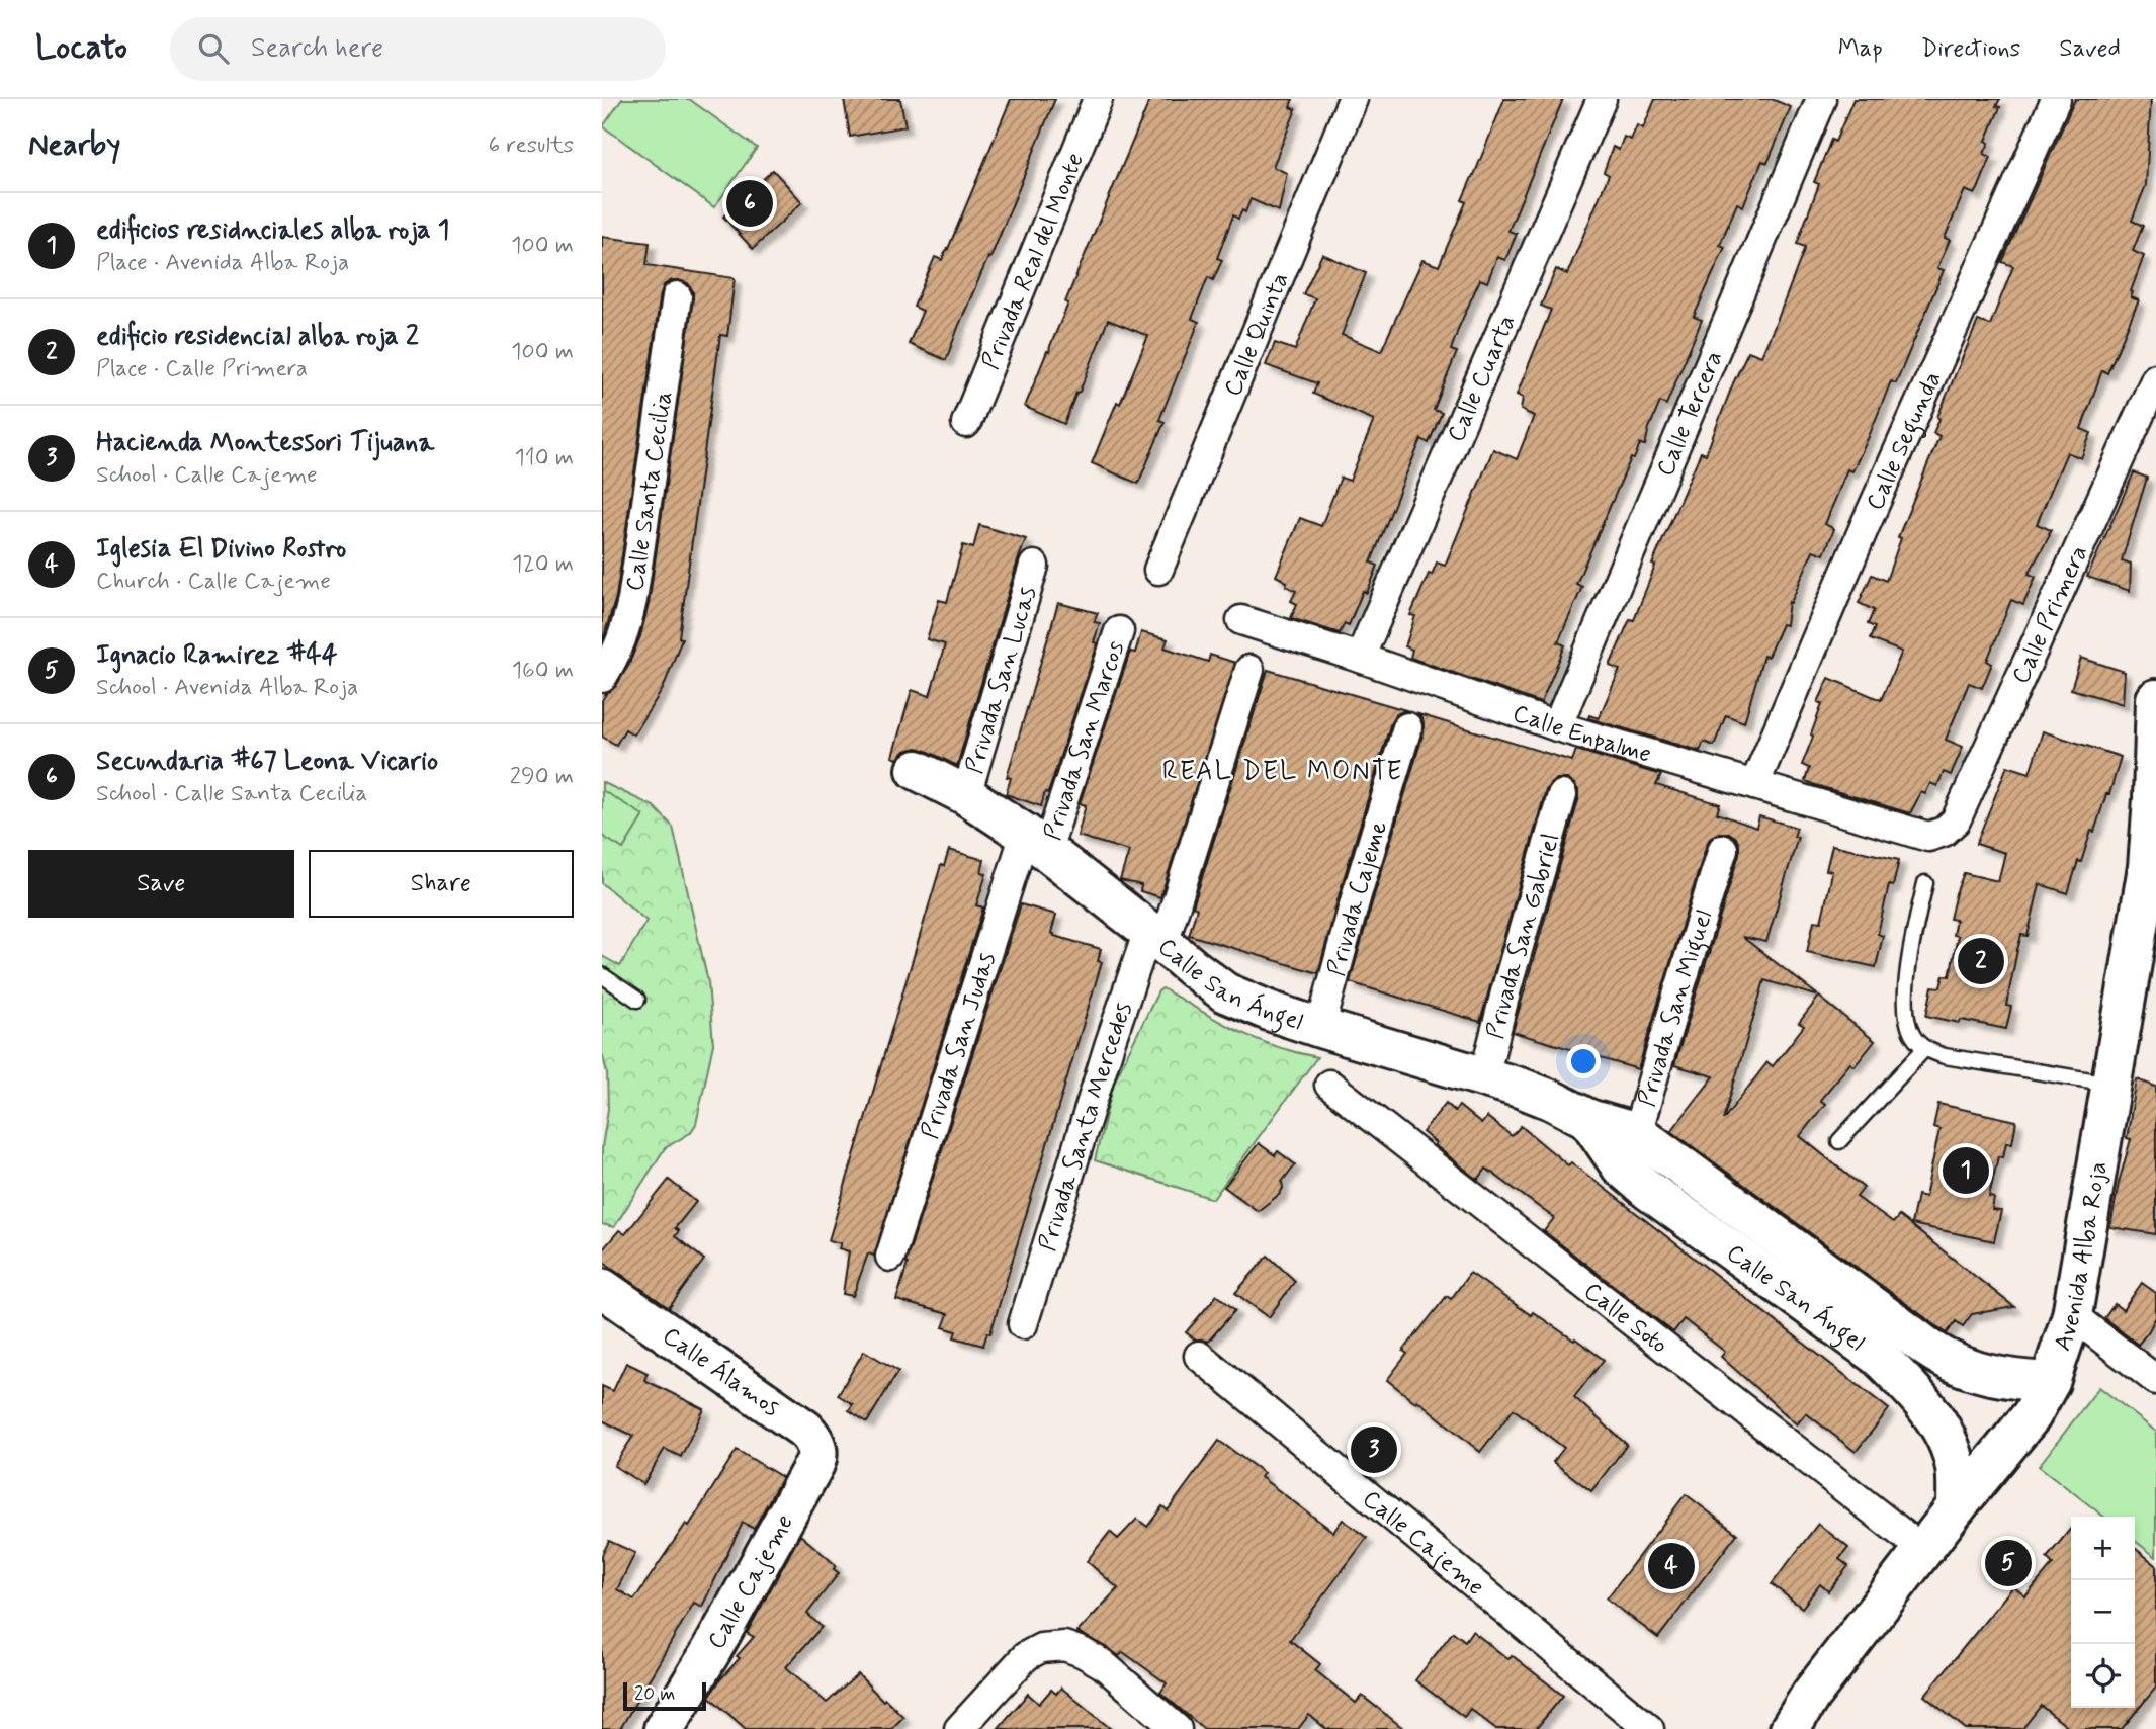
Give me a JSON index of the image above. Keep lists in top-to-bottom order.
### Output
{
  "streets": {
    "street": [
      "Privada Real del Monte",
      "Calle Quinta",
      "Calle Cuarta",
      "Calle Tercera",
      "Calle Segunda",
      "Calle Santa Cecilia",
      "Calle Primera",
      "Privada San Lucas",
      "Calle Enpalme",
      "Privada San Marcos",
      "Privada Cajeme",
      "Privada San Gabriel",
      "Calle San Ángel",
      "Privada San Miguel",
      "Privada San Judas",
      "Privada Santa Mercedes",
      "Avenida Alba Roja",
      "Calle Soto",
      "Calle Álamos",
      "Calle Cajeme"
    ]
  },
  "crossings": [
    ["Calle Cuarta", "Calle Enpalme"],
    ["Calle Tercera", "Calle Enpalme"],
    ["Calle Segunda", "Calle Enpalme"],
    ["Calle Primera", "Calle Enpalme"],
    ["Privada San Lucas", "Calle San Ángel"],
    ["Privada San Marcos", "Calle San Ángel"],
    ["Privada San Marcos", "Privada San Judas"],
    ["Privada Cajeme", "Calle San Ángel"],
    ["Privada San Gabriel", "Calle San Ángel"],
    ["Calle San Ángel", "Privada San Miguel"],
    ["Calle San Ángel", "Privada San Judas"],
    ["Calle San Ángel", "Privada Santa Mercedes"],
    ["Calle San Ángel", "Avenida Alba Roja"],
    ["Avenida Alba Roja", "Calle Soto"],
    ["Calle Álamos", "Calle Cajeme"]
  ],
  "districts": ["REAL DEL MONTE"],
  "scale_bar": "20 m",
  "page": {
    "header": "Locato",
    "search": "Search here",
    "nav": ["Map", "Directions", "Saved"],
    "heading": ["Nearby", "6 results"],
    "pins": [
      "6",
      "2",
      "1",
      "3",
      "5",
      "4"
    ],
    "list": [
      {
        "mark": "1",
        "name": "edificios residnciales alba roja 1",
        "note": "Place · Avenida Alba Roja",
        "value": "100 m"
      },
      {
        "mark": "2",
        "name": "edificio residencial alba roja 2",
        "note": "Place · Calle Primera",
        "value": "100 m"
      },
      {
        "mark": "3",
        "name": "Hacienda Montessori Tijuana",
        "note": "School · Calle Cajeme",
        "value": "110 m"
      },
      {
        "mark": "4",
        "name": "Iglesia El Divino Rostro",
        "note": "Church · Calle Cajeme",
        "value": "120 m"
      },
      {
        "mark": "5",
        "name": "Ignacio Ramirez #44",
        "note": "School · Avenida Alba Roja",
        "value": "160 m"
      },
      {
        "mark": "6",
        "name": "Secundaria #67 Leona Vicario",
        "note": "School · Calle Santa Cecilia",
        "value": "290 m"
      }
    ],
    "buttons": ["Save", "Share"],
    "map_buttons": ["+", "−"],
    "scale": "20 m"
  }
}
